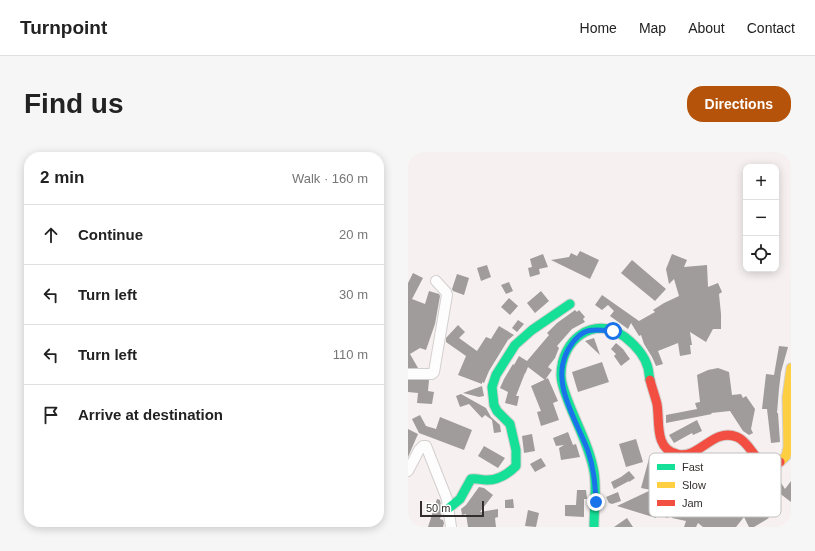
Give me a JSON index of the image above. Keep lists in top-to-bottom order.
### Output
{
  "legend": ["Fast", "Slow", "Jam"],
  "scale_bar": "50 m",
  "page": {
    "header": "Turnpoint",
    "nav": [
      "Home",
      "Map",
      "About",
      "Contact"
    ],
    "buttons": "Directions",
    "title": "Find us",
    "heading": ["2 min", "Walk · 160 m"],
    "map_buttons": ["+", "−"],
    "list": [
      ["Continue", "20 m"],
      ["Turn left", "30 m"],
      ["Turn left", "110 m"],
      "Arrive at destination"
    ],
    "scale": "50 m"
  }
}
